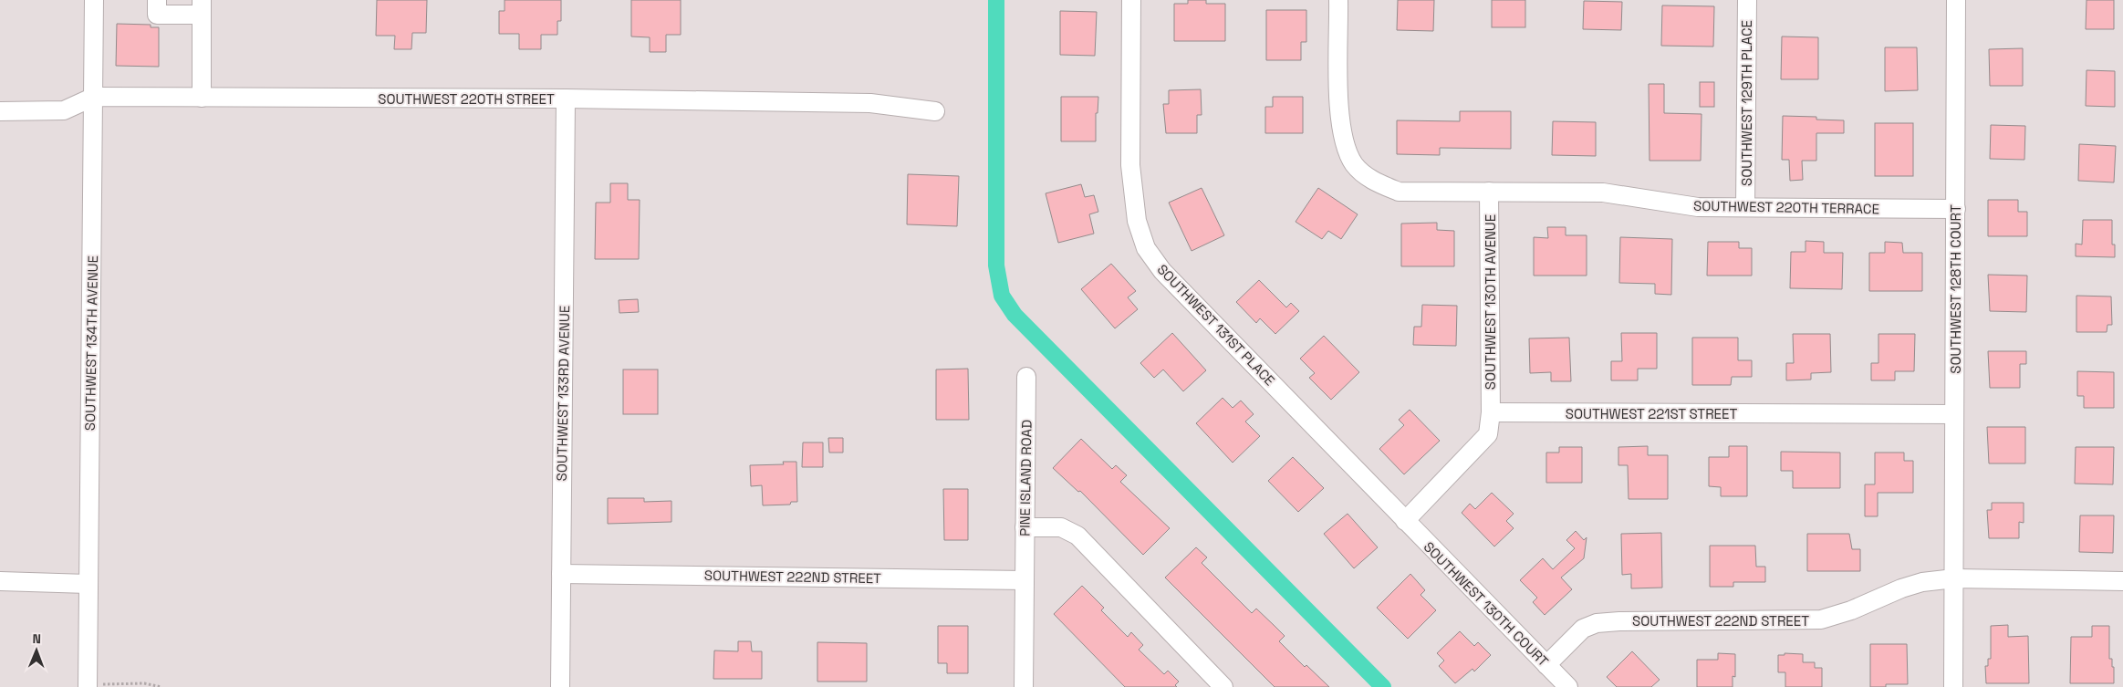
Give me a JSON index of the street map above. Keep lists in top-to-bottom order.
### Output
{
  "streets": {
    "street": [
      "SOUTHWEST 220TH STREET",
      "SOUTHWEST 129TH PLACE",
      "SOUTHWEST 220TH TERRACE",
      "SOUTHWEST 128TH COURT",
      "SOUTHWEST 130TH AVENUE",
      "SOUTHWEST 131ST PLACE",
      "SOUTHWEST 134TH AVENUE",
      "SOUTHWEST 133RD AVENUE",
      "SOUTHWEST 221ST STREET",
      "PINE ISLAND ROAD",
      "SOUTHWEST 222ND STREET",
      "SOUTHWEST 130TH COURT"
    ]
  },
  "crossings": [
    ["SOUTHWEST 220TH STREET", "SOUTHWEST 134TH AVENUE"],
    ["SOUTHWEST 220TH STREET", "SOUTHWEST 133RD AVENUE"],
    ["SOUTHWEST 129TH PLACE", "SOUTHWEST 220TH TERRACE"],
    ["SOUTHWEST 220TH TERRACE", "SOUTHWEST 128TH COURT"],
    ["SOUTHWEST 220TH TERRACE", "SOUTHWEST 130TH AVENUE"],
    ["SOUTHWEST 128TH COURT", "SOUTHWEST 221ST STREET"],
    ["SOUTHWEST 128TH COURT", "SOUTHWEST 222ND STREET"],
    ["SOUTHWEST 130TH AVENUE", "SOUTHWEST 221ST STREET"],
    ["SOUTHWEST 131ST PLACE", "SOUTHWEST 130TH COURT"],
    ["SOUTHWEST 133RD AVENUE", "SOUTHWEST 222ND STREET"],
    ["PINE ISLAND ROAD", "SOUTHWEST 222ND STREET"],
    ["SOUTHWEST 222ND STREET", "SOUTHWEST 130TH COURT"]
  ],
  "north": "top"
}
